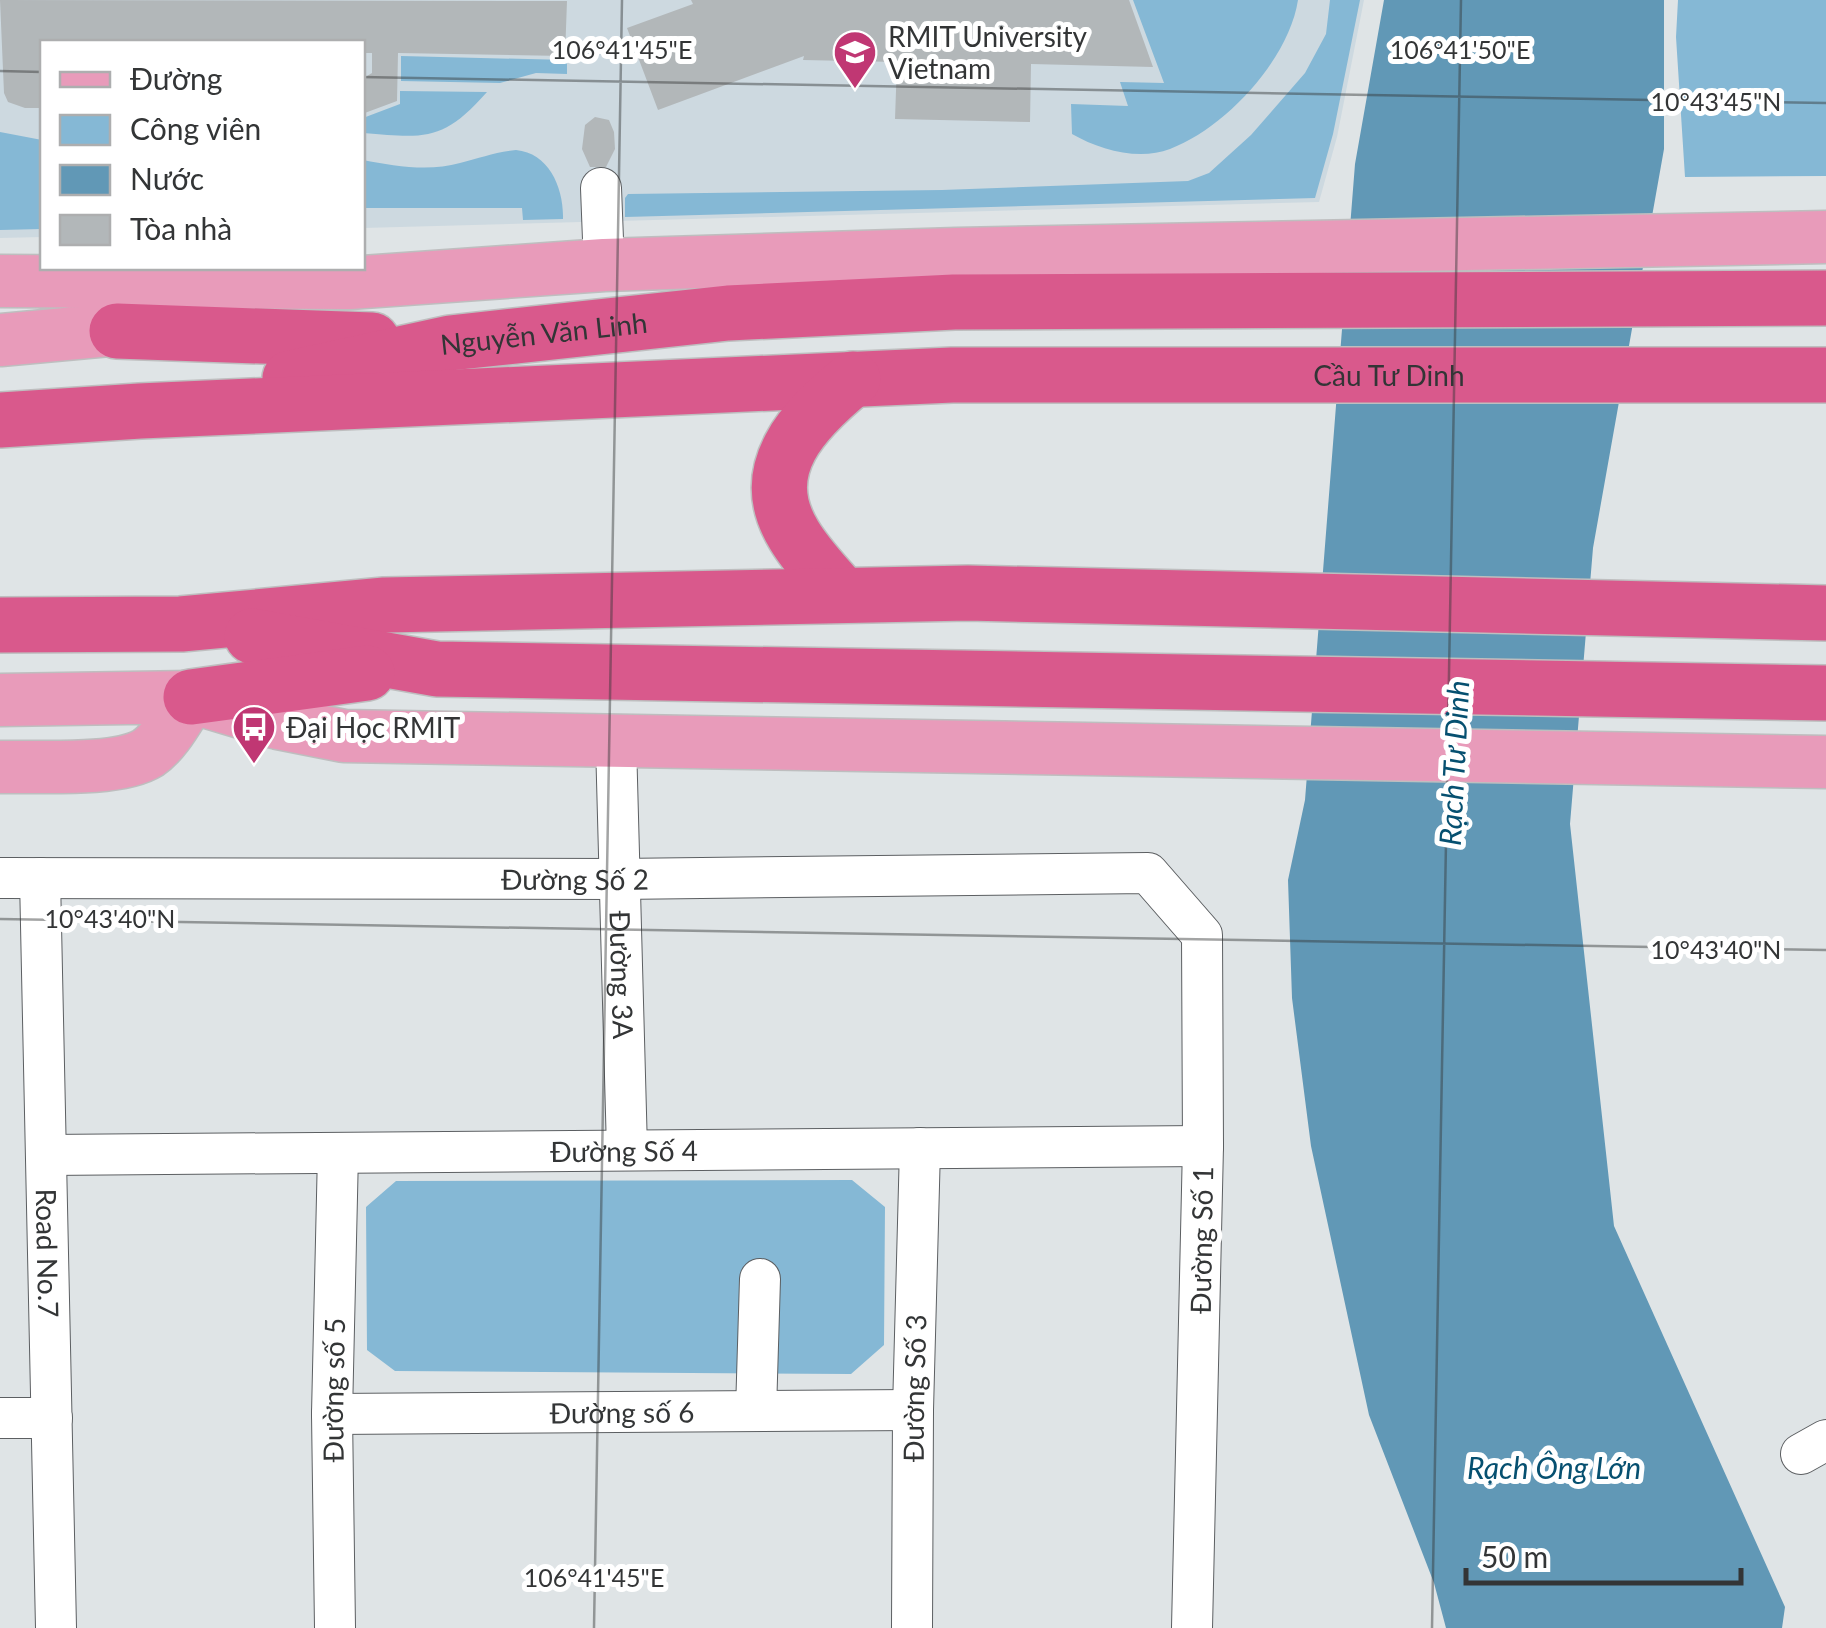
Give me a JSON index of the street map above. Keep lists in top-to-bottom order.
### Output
{
  "streets": {
    "highway": ["Nguyễn Văn Linh", "Cầu Tư Dinh"],
    "street": [
      "Đường Số 2",
      "Đường 3A",
      "Đường Số 4",
      "Đường Số 1",
      "Road No.7",
      "Đường Số 3",
      "Đường số 5",
      "Đường số 6"
    ]
  },
  "crossings": [
    ["Nguyễn Văn Linh", "Cầu Tư Dinh"],
    ["Đường Số 2", "Đường 3A"],
    ["Đường Số 2", "Đường Số 1"],
    ["Đường Số 2", "Road No.7"],
    ["Đường 3A", "Đường Số 4"],
    ["Đường Số 4", "Đường Số 1"],
    ["Đường Số 4", "Road No.7"],
    ["Đường Số 4", "Đường Số 3"],
    ["Đường Số 4", "Đường số 5"],
    ["Đường Số 3", "Đường số 6"],
    ["Đường số 5", "Đường số 6"]
  ],
  "water": ["Rạch Tư Dinh", "Rạch Ông Lớn"],
  "places": {
    "school or university": ["RMIT University Vietnam"],
    "bus stop": ["Đại Học RMIT"]
  },
  "legend": [
    "Đường",
    "Công viên",
    "Nước",
    "Tòa nhà"
  ],
  "scale_bar": "50 m",
  "coordinates": [
    "106°41'45\"E",
    "106°41'50\"E",
    "10°43'45\"N",
    "10°43'40\"N"
  ]
}
